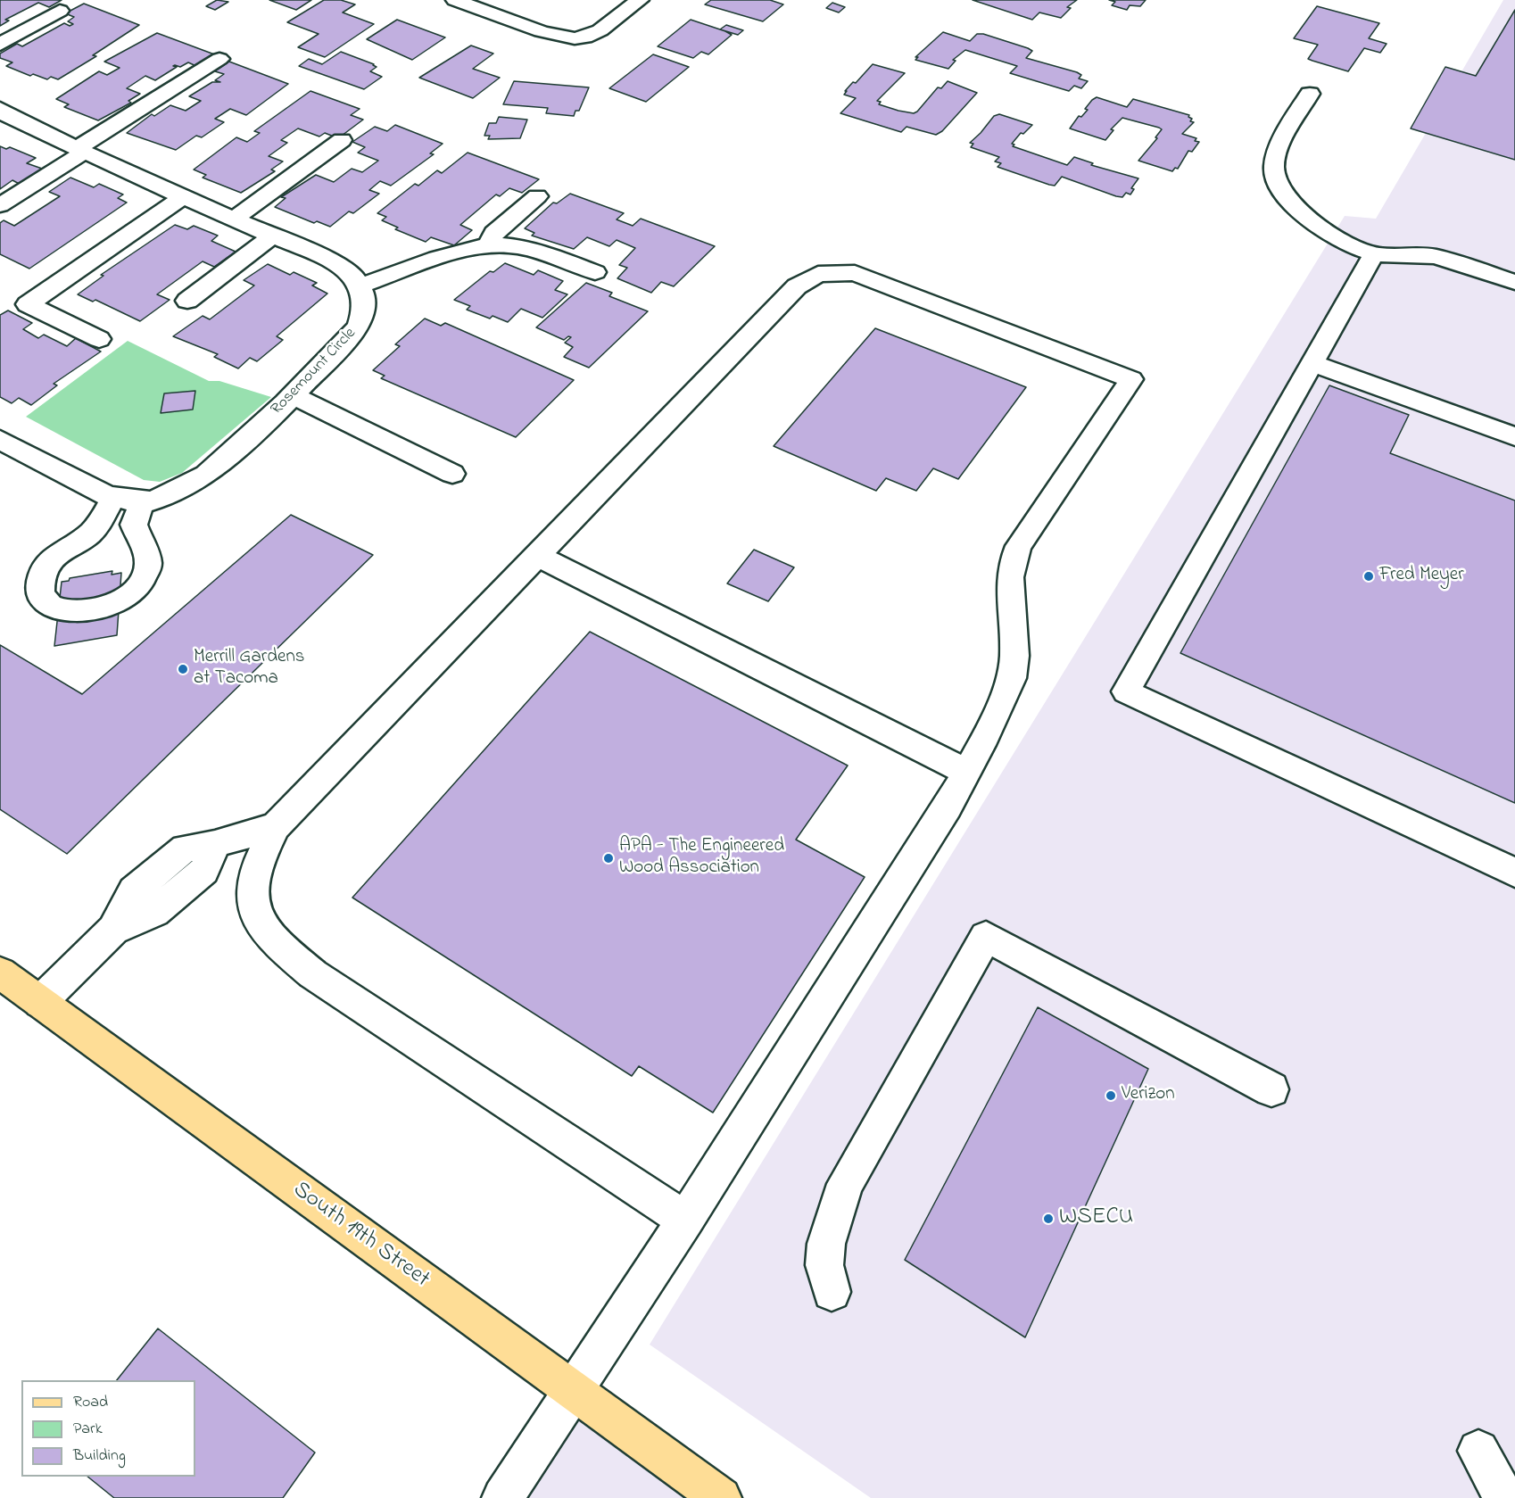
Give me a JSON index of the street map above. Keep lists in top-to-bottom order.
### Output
{
  "streets": {
    "main road": ["South 19th Street"],
    "street": ["Rosemount Circle"]
  },
  "places": [
    "Fred Meyer",
    "Merrill Gardens at Tacoma",
    "APA - The Engineered Wood Association",
    "Verizon",
    "WSECU"
  ],
  "legend": ["Road", "Park", "Building"]
}
